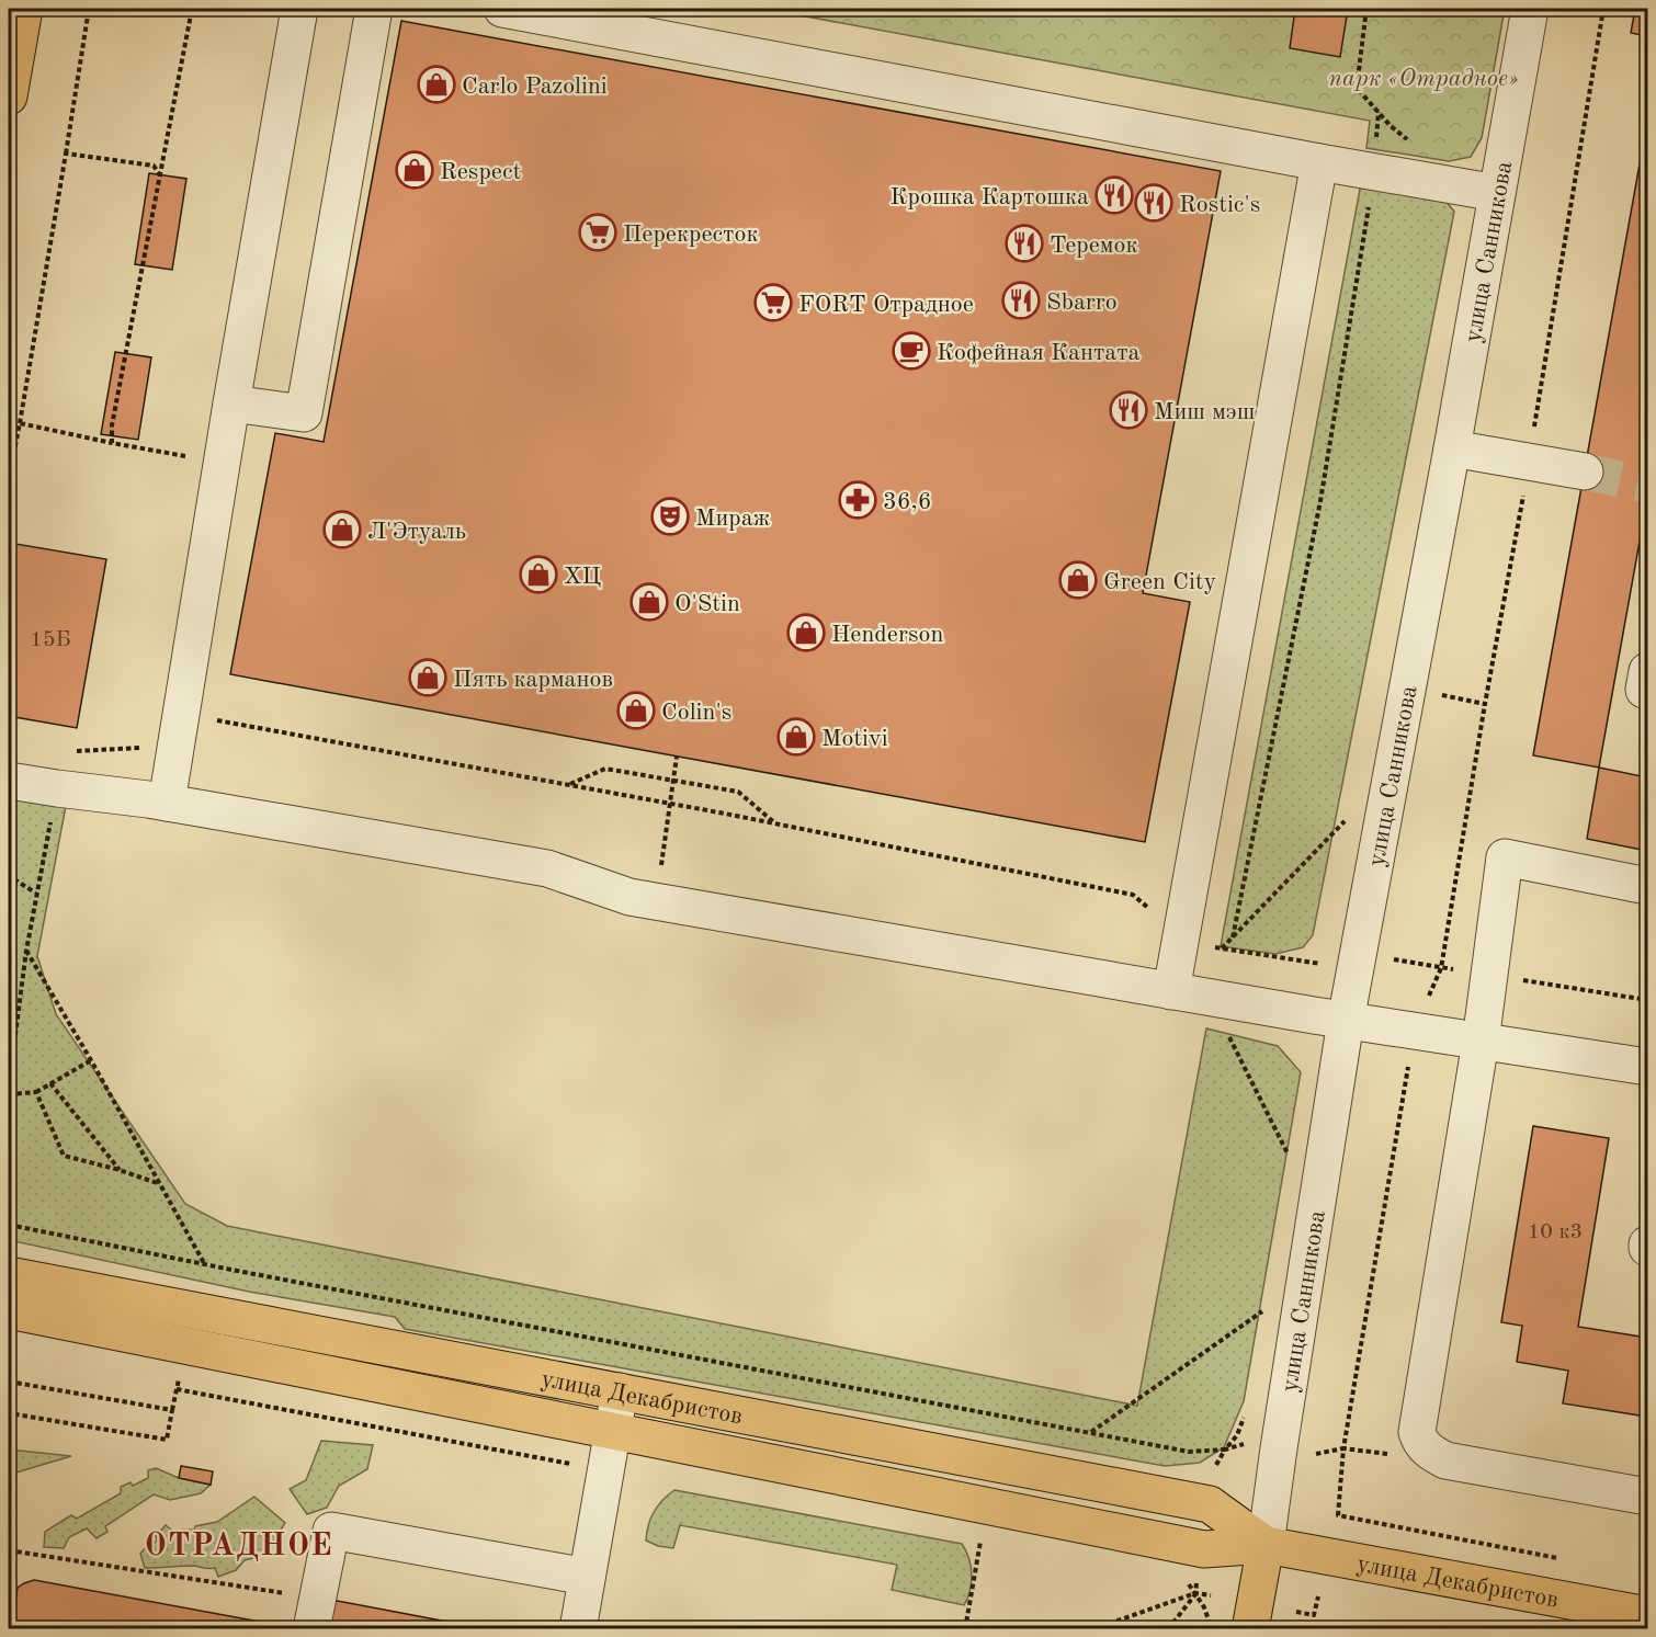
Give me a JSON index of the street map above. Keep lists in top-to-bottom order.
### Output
{
  "streets": {
    "main road": ["улица Декабристов"],
    "street": ["улица Санникова"]
  },
  "crossings": [
    ["улица Санникова", "улица Декабристов"]
  ],
  "districts": ["ОТРАДНОЕ"],
  "parks": ["парк «Отрадное»"],
  "places": {
    "shop": [
      "Carlo Pazolini",
      "Respect",
      "Л'Этуаль",
      "ХЦ",
      "Green City",
      "O'Stin",
      "Henderson",
      "Пять карманов",
      "Colin's",
      "Motivi"
    ],
    "restaurant": [
      "Крошка Картошка",
      "Rostic's",
      "Теремок",
      "Sbarro",
      "Миш мэш"
    ],
    "supermarket": ["Перекресток", "FORT Отрадное"],
    "cafe": ["Кофейная Кантата"],
    "pharmacy": ["36,6"],
    "theatre": ["Мираж"]
  },
  "house_numbers": ["15Б", "10 к3"]
}
